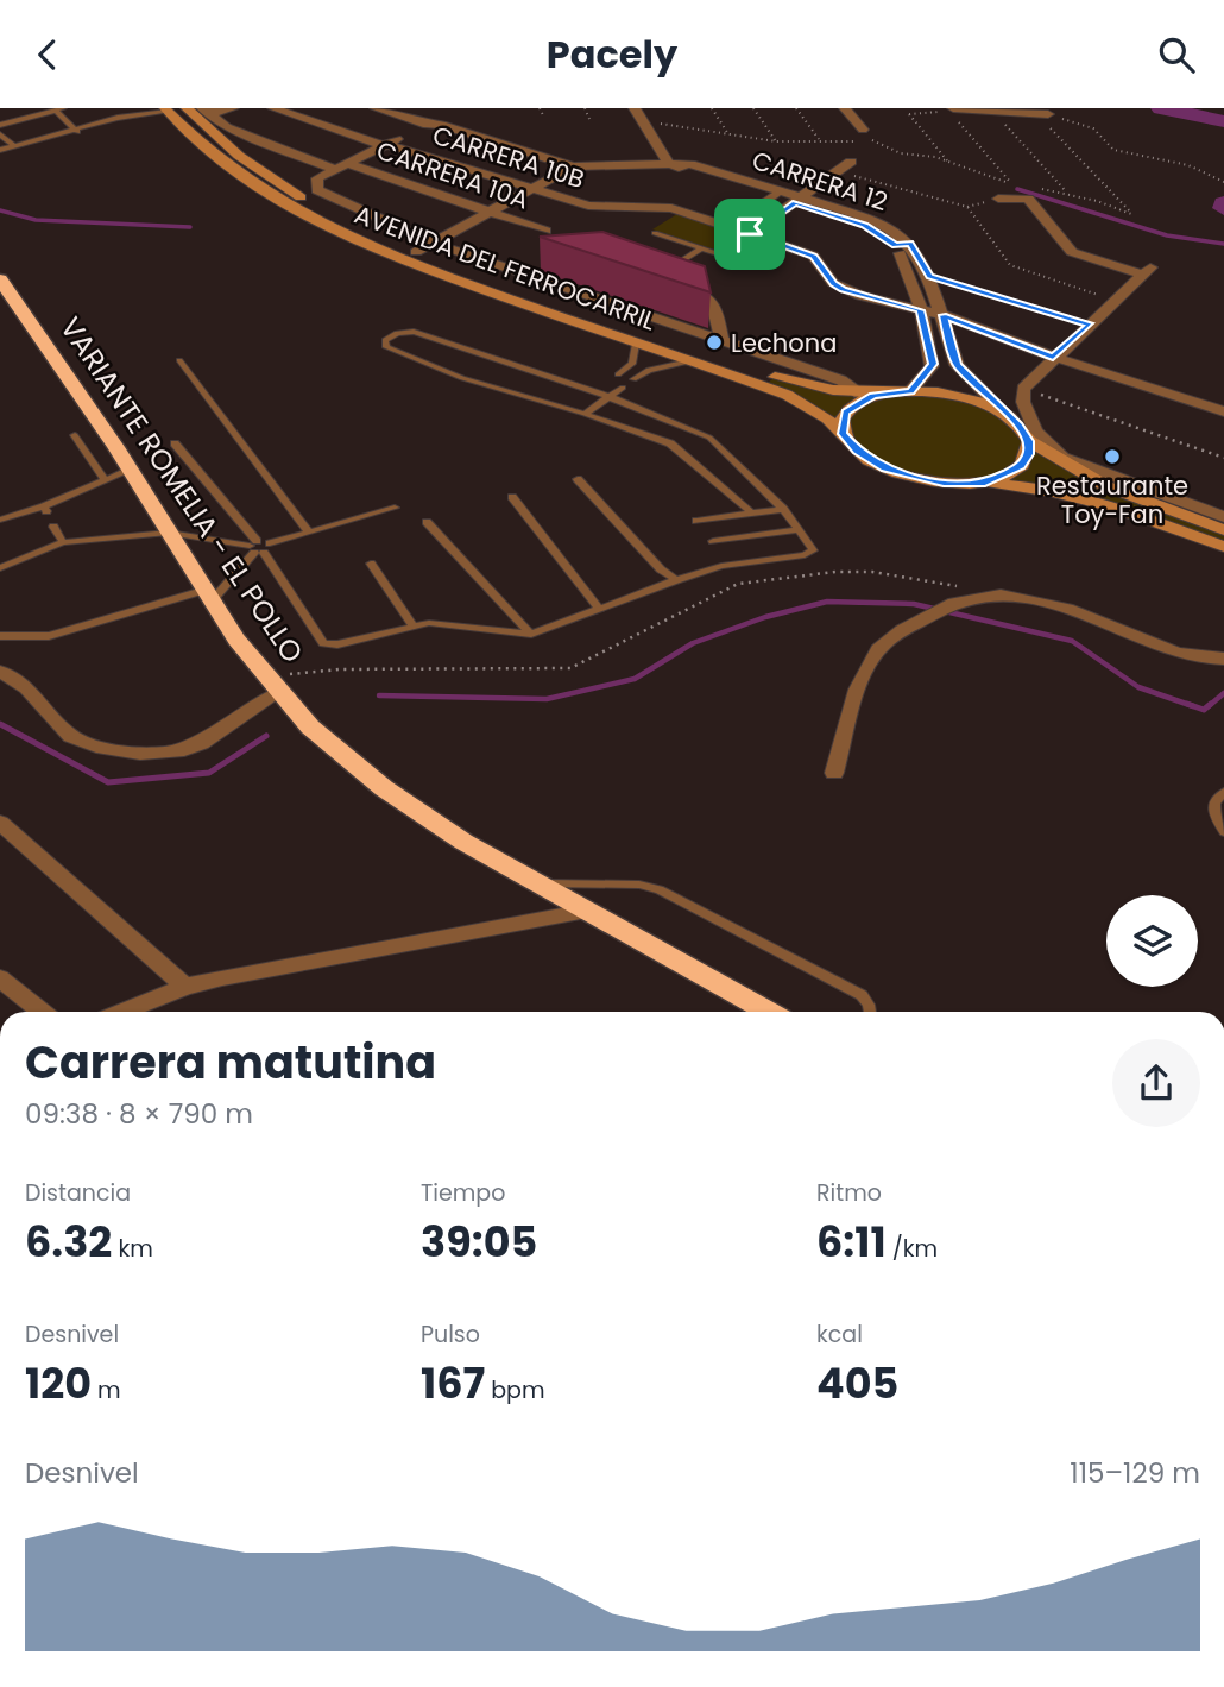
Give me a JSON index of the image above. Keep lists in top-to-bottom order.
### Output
{
  "streets": {
    "highway": ["VARIANTE ROMELIA - EL POLLO"],
    "main road": ["AVENIDA DEL FERROCARRIL"],
    "street": ["CARRERA 10B", "CARRERA 10A", "CARRERA 12"]
  },
  "crossings": [
    ["CARRERA 10B", "CARRERA 12"],
    ["CARRERA 12", "AVENIDA DEL FERROCARRIL"]
  ],
  "places": ["Lechona", "Restaurante Toy-Fan"],
  "page": {
    "header": "Pacely",
    "heading": ["Carrera matutina", "09:38 · 8 × 790 m"],
    "stats": [
      ["Distancia", "6.32 km"],
      ["Tiempo", "39:05"],
      ["Ritmo", "6:11 /km"],
      ["Desnivel", "120 m"],
      ["Pulso", "167 bpm"],
      ["kcal", "405"]
    ],
    "chart": ["Desnivel", "115–129 m"]
  }
}
